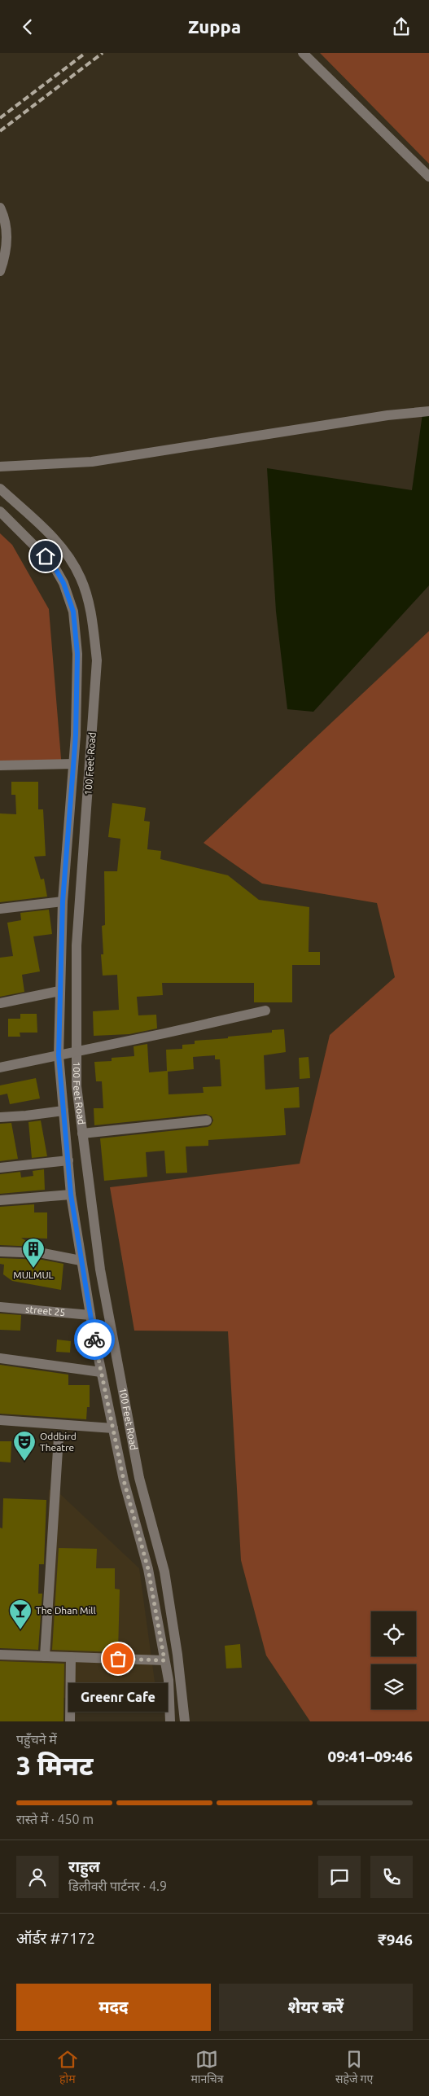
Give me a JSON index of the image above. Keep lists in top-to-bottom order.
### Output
{
  "streets": {
    "street": ["100 Feet Road", "street 25"]
  },
  "crossings": [
    ["100 Feet Road", "street 25"]
  ],
  "places": {
    "building": ["MULMUL"],
    "theatre": ["Oddbird Theatre"],
    "bar": ["The Dhan Mill"],
    "other": ["Greenr Cafe"]
  },
  "page": {
    "header": "Zuppa",
    "bubble": "Greenr Cafe",
    "heading": ["3 मिनट", "पहुँचने में", "09:41–09:46"],
    "panel": [
      "राहुल",
      "डिलीवरी पार्टनर · 4.9",
      "ऑर्डर #7172",
      "₹946"
    ],
    "bar": "रास्ते में · 450 m",
    "buttons": ["मदद", "शेयर करें"],
    "tabs": ["होम", "मानचित्र", "सहेजे गए"]
  }
}
